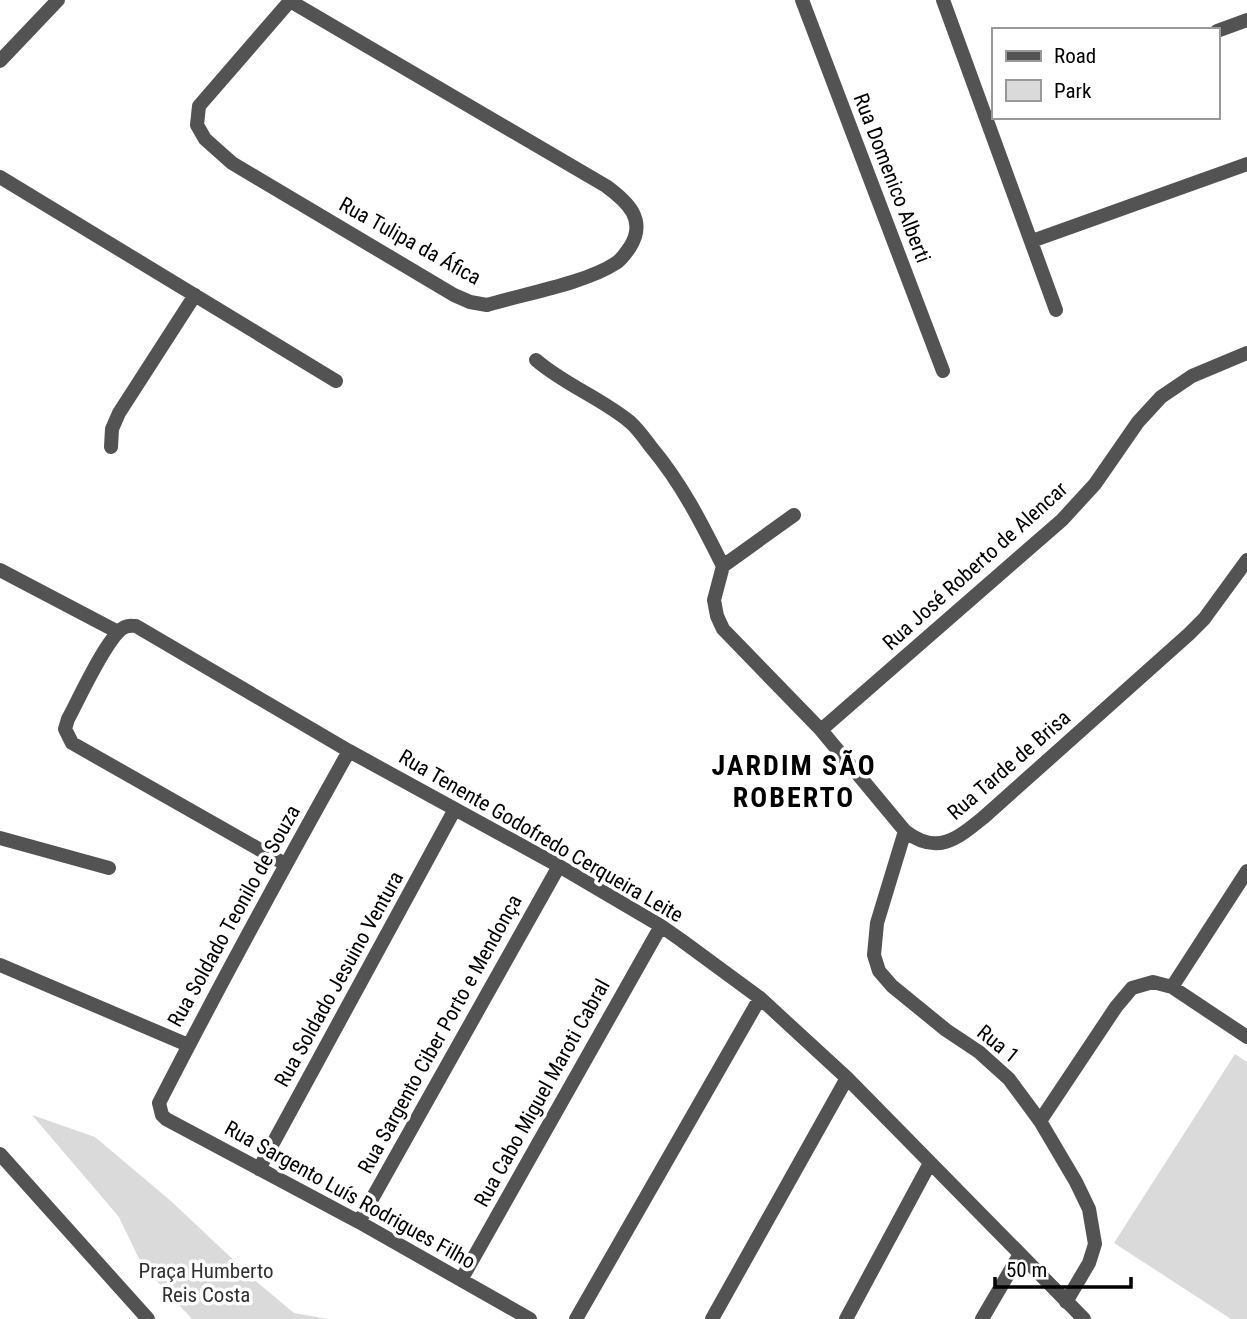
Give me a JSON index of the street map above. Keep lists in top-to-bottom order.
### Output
{
  "streets": {
    "street": [
      "Rua Domenico Alberti",
      "Rua Tulipa da Áfica",
      "Rua José Roberto de Alencar",
      "Rua Tarde de Brisa",
      "Rua Tenente Godofredo Cerqueira Leite",
      "Rua Soldado Teonilo de Souza",
      "Rua Soldado Jesuino Ventura",
      "Rua Sargento Ciber Porto e Mendonça",
      "Rua 1",
      "Rua Cabo Miguel Maroti Cabral",
      "Rua Sargento Luís Rodrigues Filho"
    ]
  },
  "crossings": [
    ["Rua José Roberto de Alencar", "Rua Tarde de Brisa"],
    ["Rua Tarde de Brisa", "Rua 1"],
    ["Rua Tenente Godofredo Cerqueira Leite", "Rua Soldado Teonilo de Souza"],
    ["Rua Tenente Godofredo Cerqueira Leite", "Rua Soldado Jesuino Ventura"],
    ["Rua Tenente Godofredo Cerqueira Leite", "Rua Sargento Ciber Porto e Mendonça"],
    ["Rua Tenente Godofredo Cerqueira Leite", "Rua 1"],
    ["Rua Tenente Godofredo Cerqueira Leite", "Rua Cabo Miguel Maroti Cabral"],
    ["Rua Soldado Teonilo de Souza", "Rua Sargento Luís Rodrigues Filho"],
    ["Rua Soldado Jesuino Ventura", "Rua Sargento Luís Rodrigues Filho"],
    ["Rua Sargento Ciber Porto e Mendonça", "Rua Sargento Luís Rodrigues Filho"],
    ["Rua Cabo Miguel Maroti Cabral", "Rua Sargento Luís Rodrigues Filho"]
  ],
  "districts": ["JARDIM SÃO ROBERTO"],
  "parks": ["Praça Humberto Reis Costa"],
  "legend": ["Road", "Park"],
  "scale_bar": "50 m"
}
